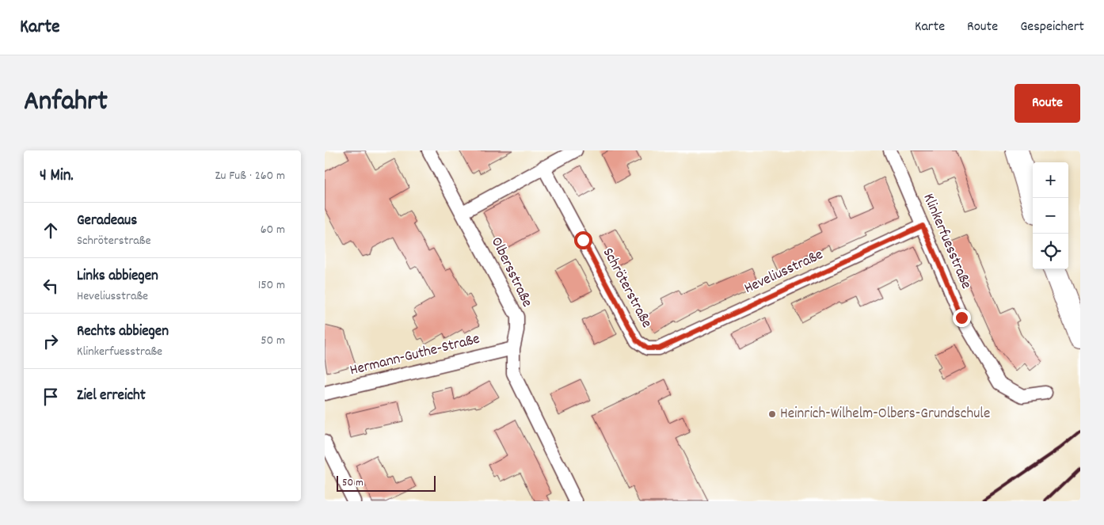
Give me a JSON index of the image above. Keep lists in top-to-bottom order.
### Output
{
  "streets": {
    "street": [
      "Klinkerfuesstraße",
      "Olbersstraße",
      "Heveliusstraße",
      "Schröterstraße",
      "Hermann-Guthe-Straße"
    ]
  },
  "crossings": [
    ["Klinkerfuesstraße", "Heveliusstraße"],
    ["Olbersstraße", "Hermann-Guthe-Straße"],
    ["Heveliusstraße", "Schröterstraße"]
  ],
  "places": ["Heinrich-Wilhelm-Olbers-Grundschule"],
  "scale_bar": "50 m",
  "page": {
    "header": "Karte",
    "nav": ["Karte", "Route", "Gespeichert"],
    "title": "Anfahrt",
    "buttons": "Route",
    "heading": ["4 Min.", "Zu Fuß · 260 m"],
    "map_buttons": ["+", "−"],
    "list": [
      ["Geradeaus", "Schröterstraße", "60 m"],
      ["Links abbiegen", "Heveliusstraße", "150 m"],
      ["Rechts abbiegen", "Klinkerfuesstraße", "50 m"],
      "Ziel erreicht"
    ],
    "scale": "50 m"
  }
}
